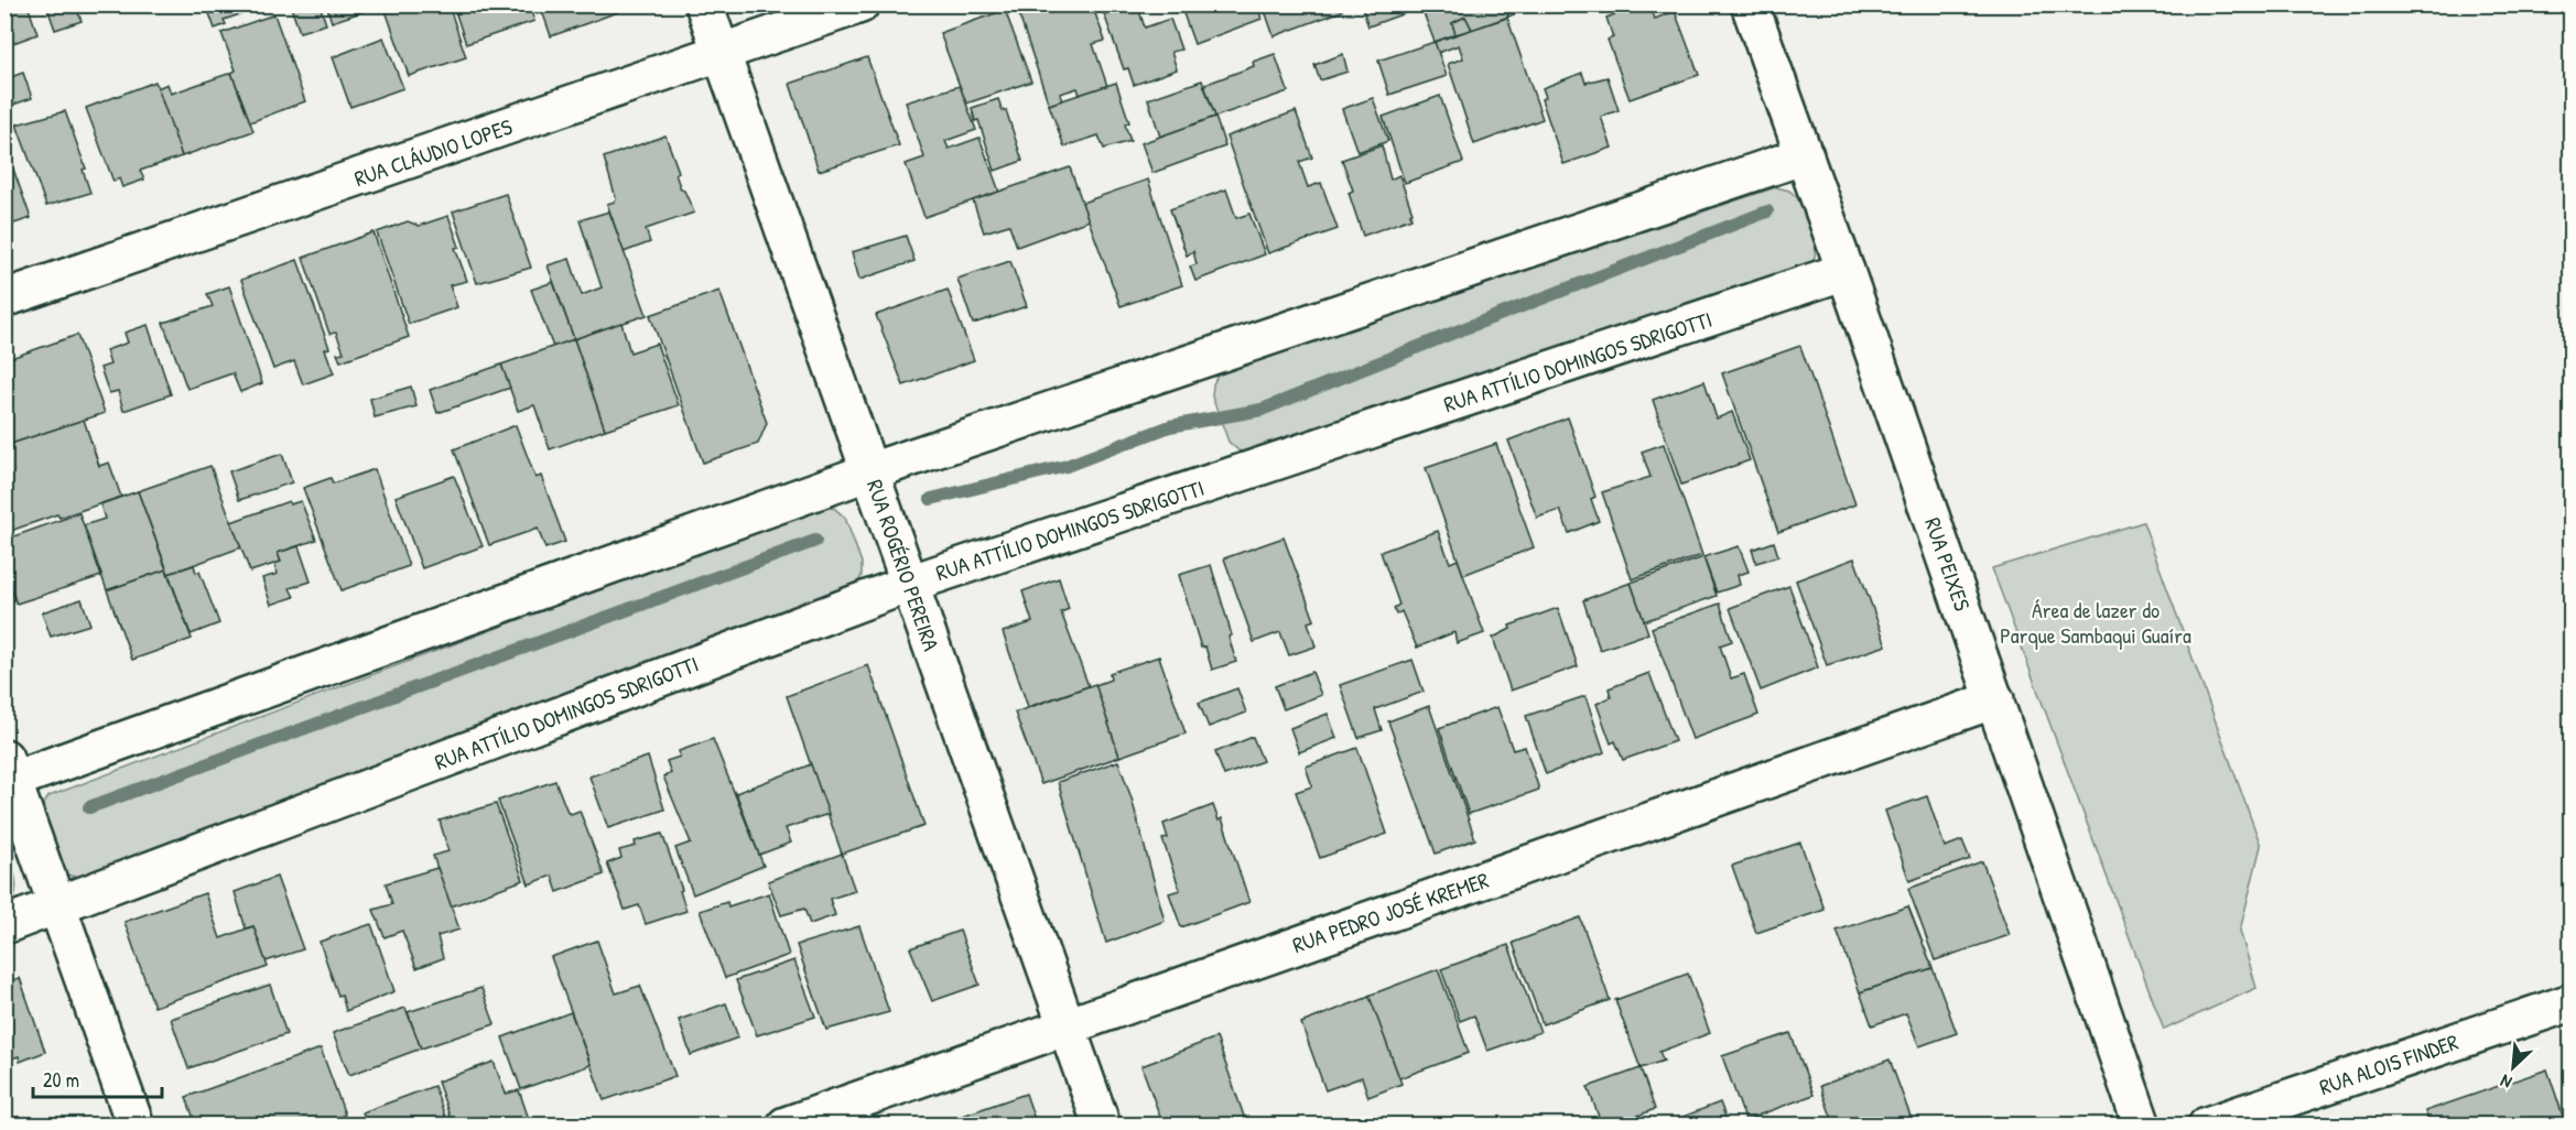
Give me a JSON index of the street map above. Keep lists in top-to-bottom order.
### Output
{
  "streets": {
    "street": [
      "RUA CLÁUDIO LOPES",
      "RUA ATTÍLIO DOMINGOS SDRIGOTTI",
      "RUA PEIXES",
      "RUA ROGÉRIO PEREIRA",
      "RUA PEDRO JOSÉ KREMER",
      "RUA ALOIS FINDER"
    ]
  },
  "crossings": [
    ["RUA CLÁUDIO LOPES", "RUA ROGÉRIO PEREIRA"],
    ["RUA ATTÍLIO DOMINGOS SDRIGOTTI", "RUA PEIXES"],
    ["RUA ATTÍLIO DOMINGOS SDRIGOTTI", "RUA ROGÉRIO PEREIRA"],
    ["RUA PEIXES", "RUA PEDRO JOSÉ KREMER"],
    ["RUA ROGÉRIO PEREIRA", "RUA PEDRO JOSÉ KREMER"]
  ],
  "parks": ["Área de lazer do Parque Sambaqui Guaíra"],
  "scale_bar": "20 m",
  "north": "bottom left"
}
